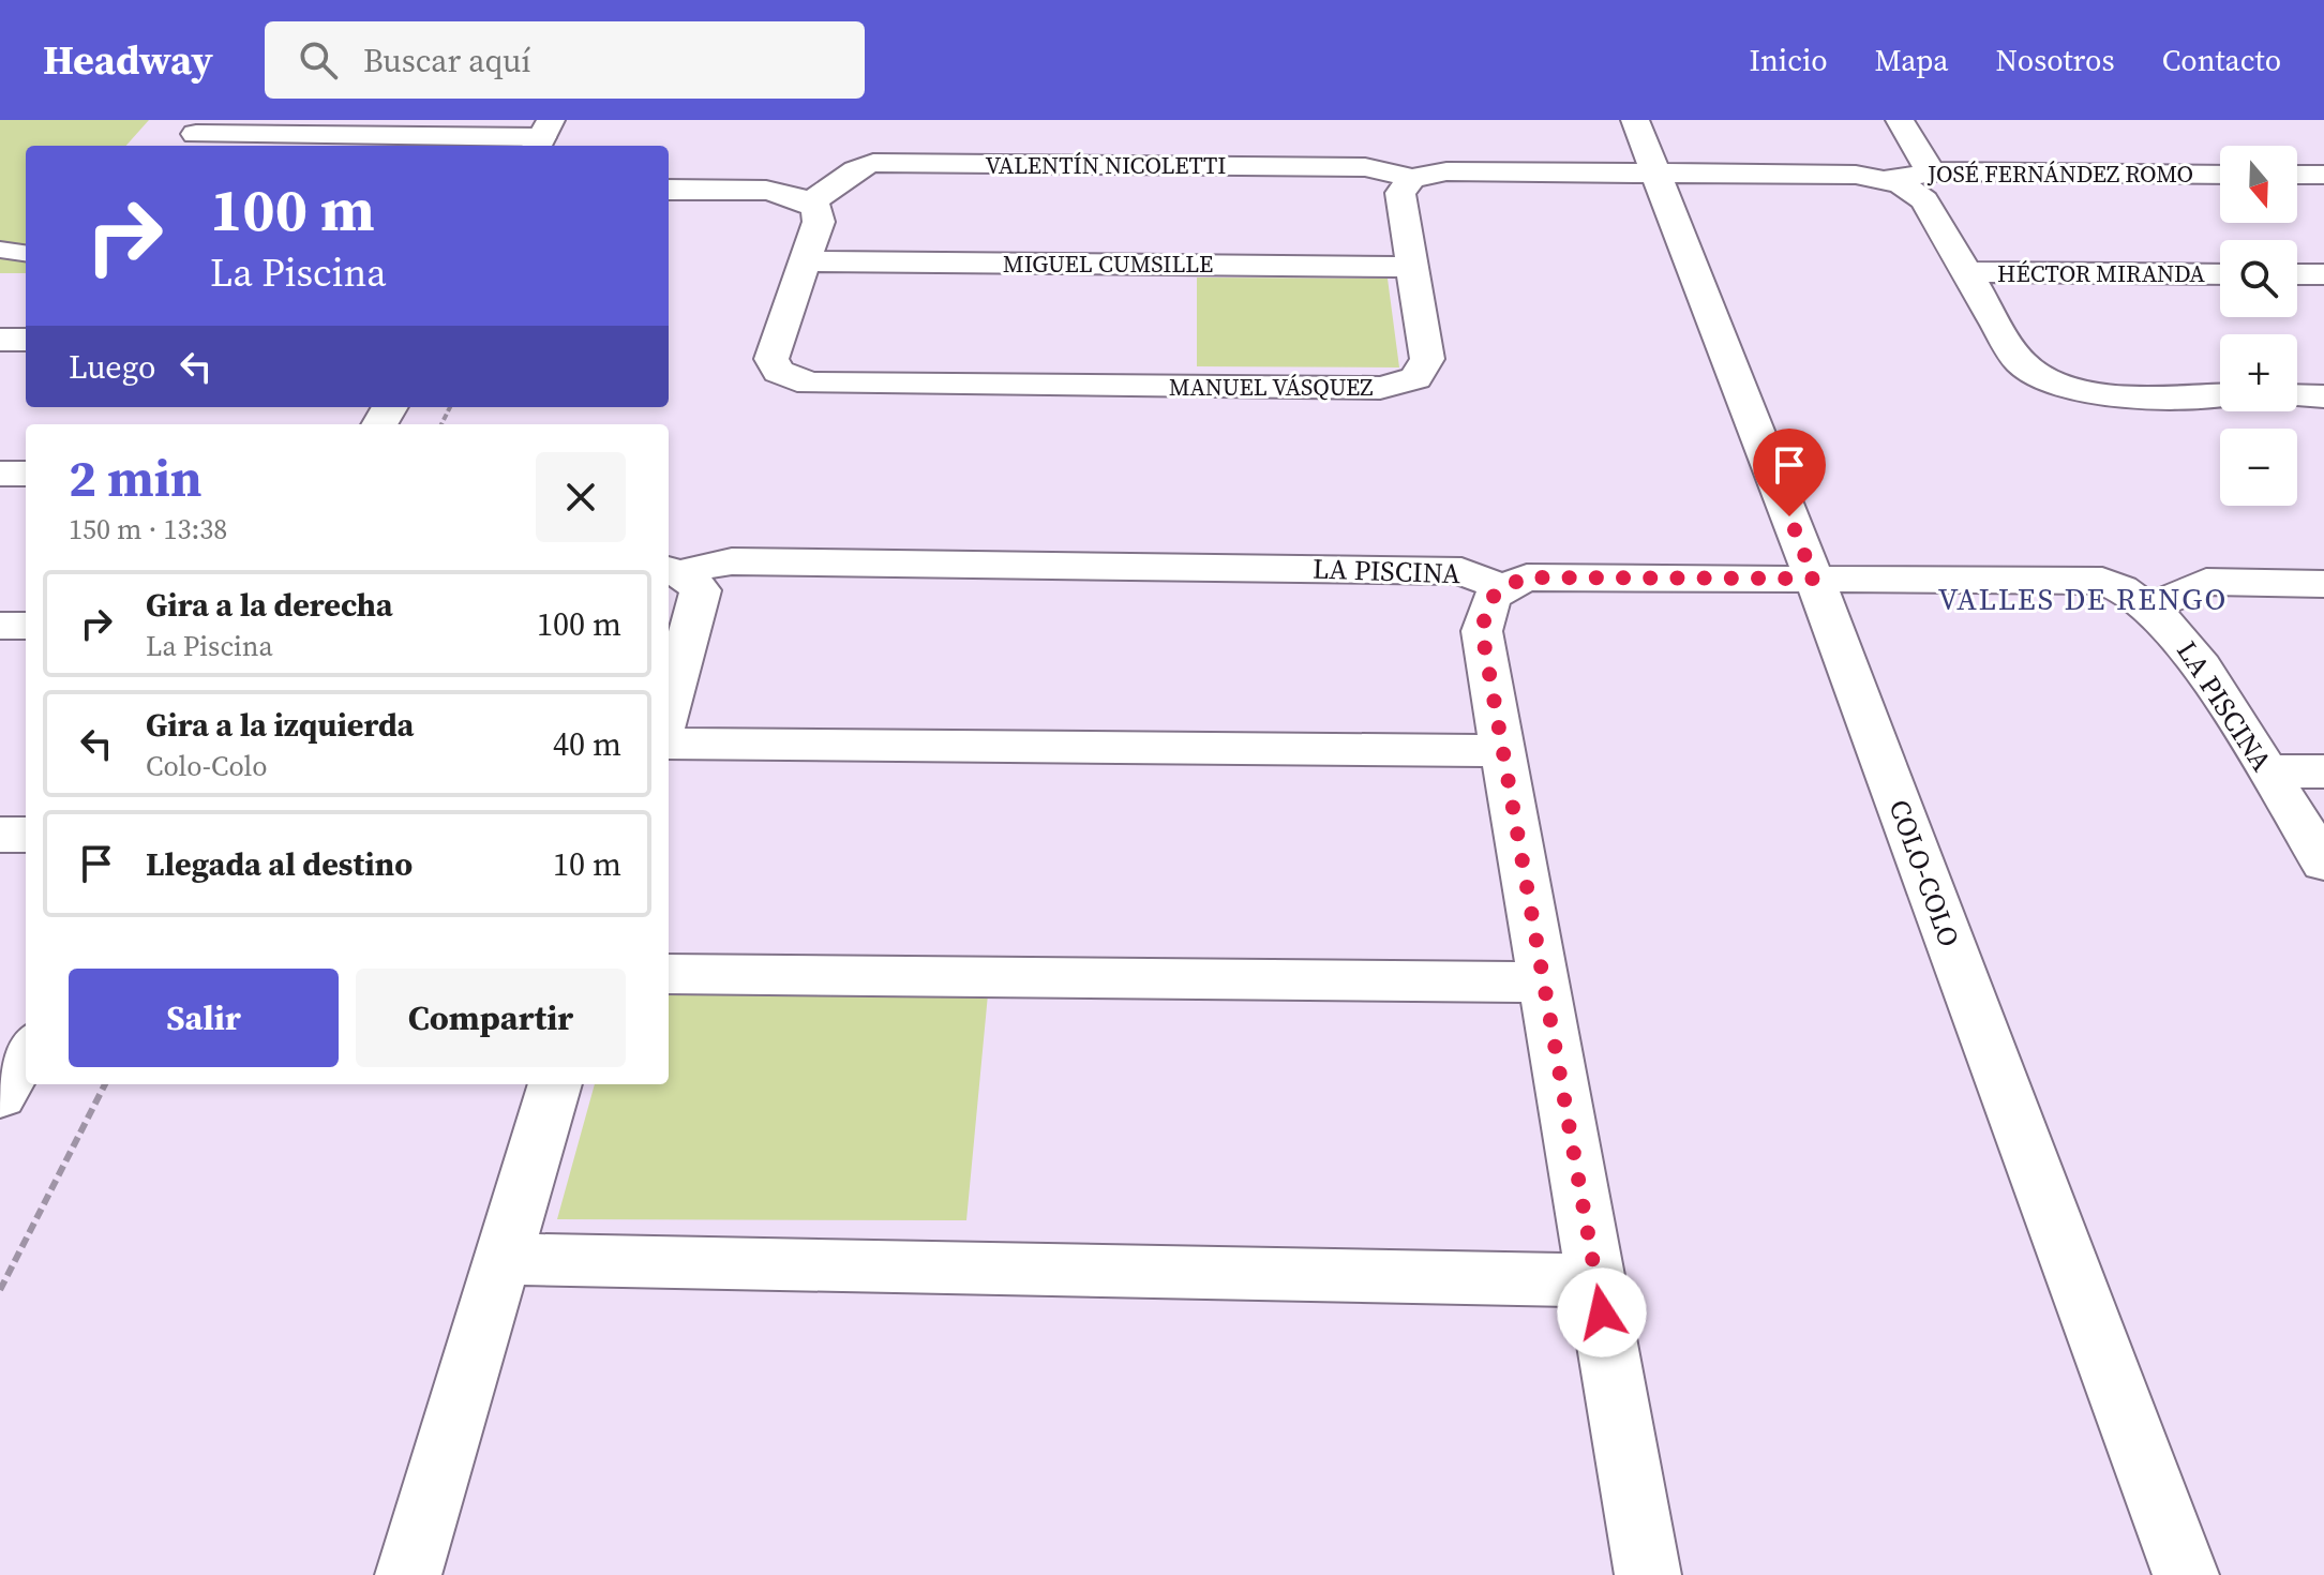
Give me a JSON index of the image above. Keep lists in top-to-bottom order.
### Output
{
  "streets": {
    "street": [
      "VALENTÍN NICOLETTI",
      "JOSÉ FERNÁNDEZ ROMO",
      "MIGUEL CUMSILLE",
      "HÉCTOR MIRANDA",
      "MANUEL VÁSQUEZ",
      "LA PISCINA",
      "COLO-COLO"
    ]
  },
  "crossings": [
    ["VALENTÍN NICOLETTI", "MANUEL VÁSQUEZ"],
    ["MIGUEL CUMSILLE", "MANUEL VÁSQUEZ"],
    ["LA PISCINA", "COLO-COLO"]
  ],
  "districts": ["VALLES DE RENGO"],
  "north": "bottom",
  "page": {
    "header": "Headway",
    "search": "Buscar aquí",
    "nav": [
      "Inicio",
      "Mapa",
      "Nosotros",
      "Contacto"
    ],
    "map_buttons": ["+", "−"],
    "turn": ["100 m", "La Piscina"],
    "then": "Luego",
    "heading": ["2 min", "150 m · 13:38"],
    "list": [
      {
        "name": "Gira a la derecha",
        "note": "La Piscina",
        "value": "100 m"
      },
      {
        "name": "Gira a la izquierda",
        "note": "Colo-Colo",
        "value": "40 m"
      },
      {
        "name": "Llegada al destino",
        "value": "10 m"
      }
    ],
    "buttons": ["Salir", "Compartir"]
  }
}
